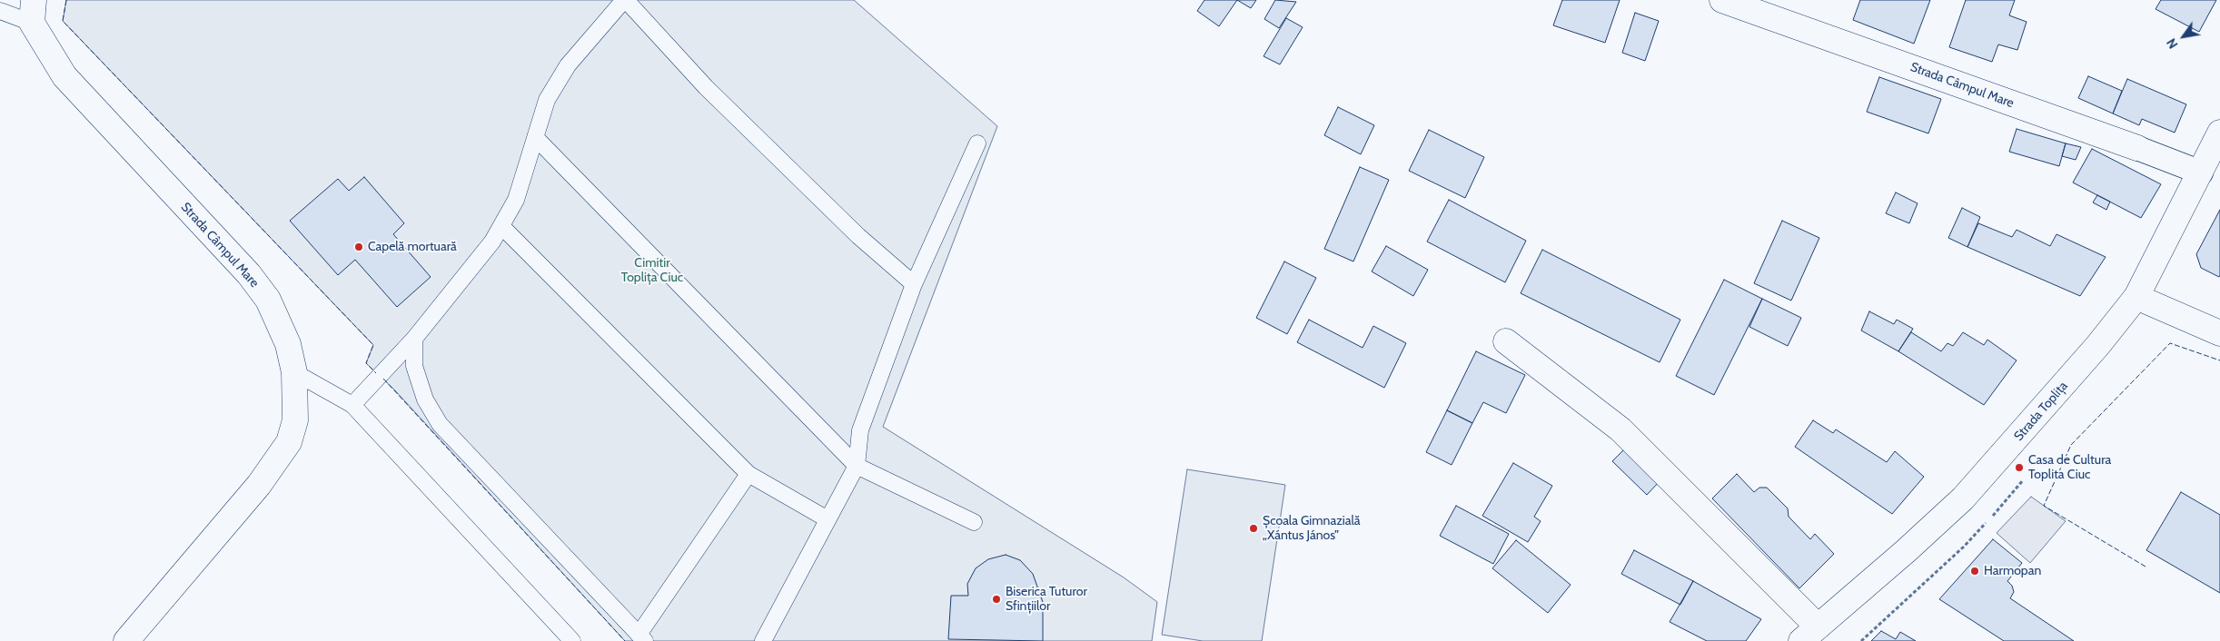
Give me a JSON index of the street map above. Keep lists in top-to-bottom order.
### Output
{
  "streets": {
    "street": ["Strada Câmpul Mare", "Strada Toplița"]
  },
  "crossings": [
    ["Strada Câmpul Mare", "Strada Toplița"]
  ],
  "parks": ["Cimitir Toplița Ciuc"],
  "places": [
    "Capelă mortuară",
    "Casa de Cultura Toplita Ciuc",
    "Școala Gimnazială „Xántus János”",
    "Harmopan",
    "Biserica Tuturor Sfințiilor"
  ],
  "north": "bottom left"
}
